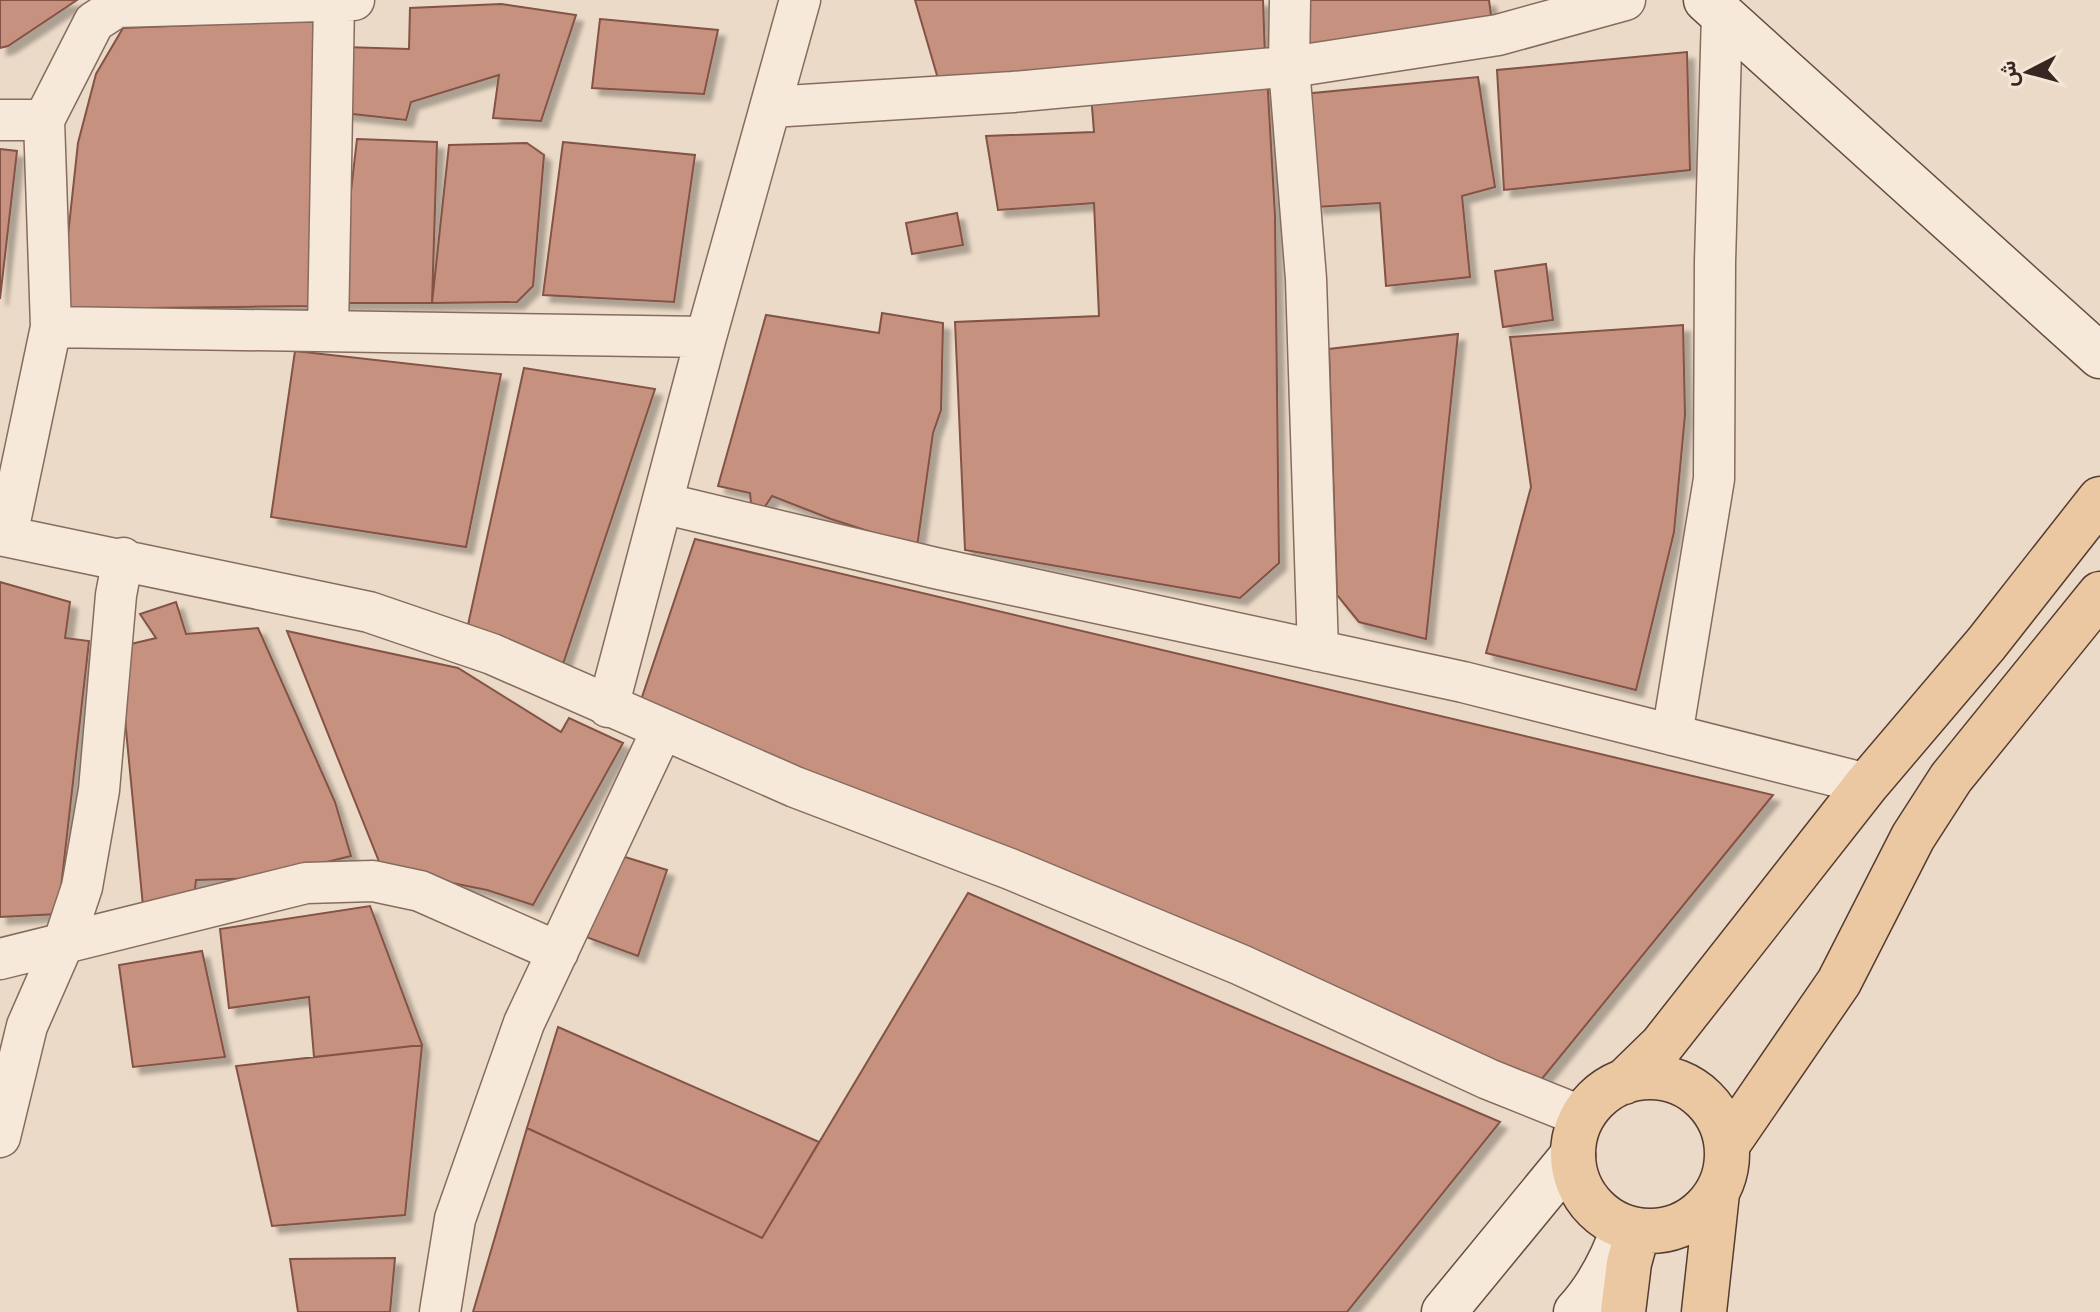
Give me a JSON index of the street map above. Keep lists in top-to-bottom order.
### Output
{
  "north": "left"
}
